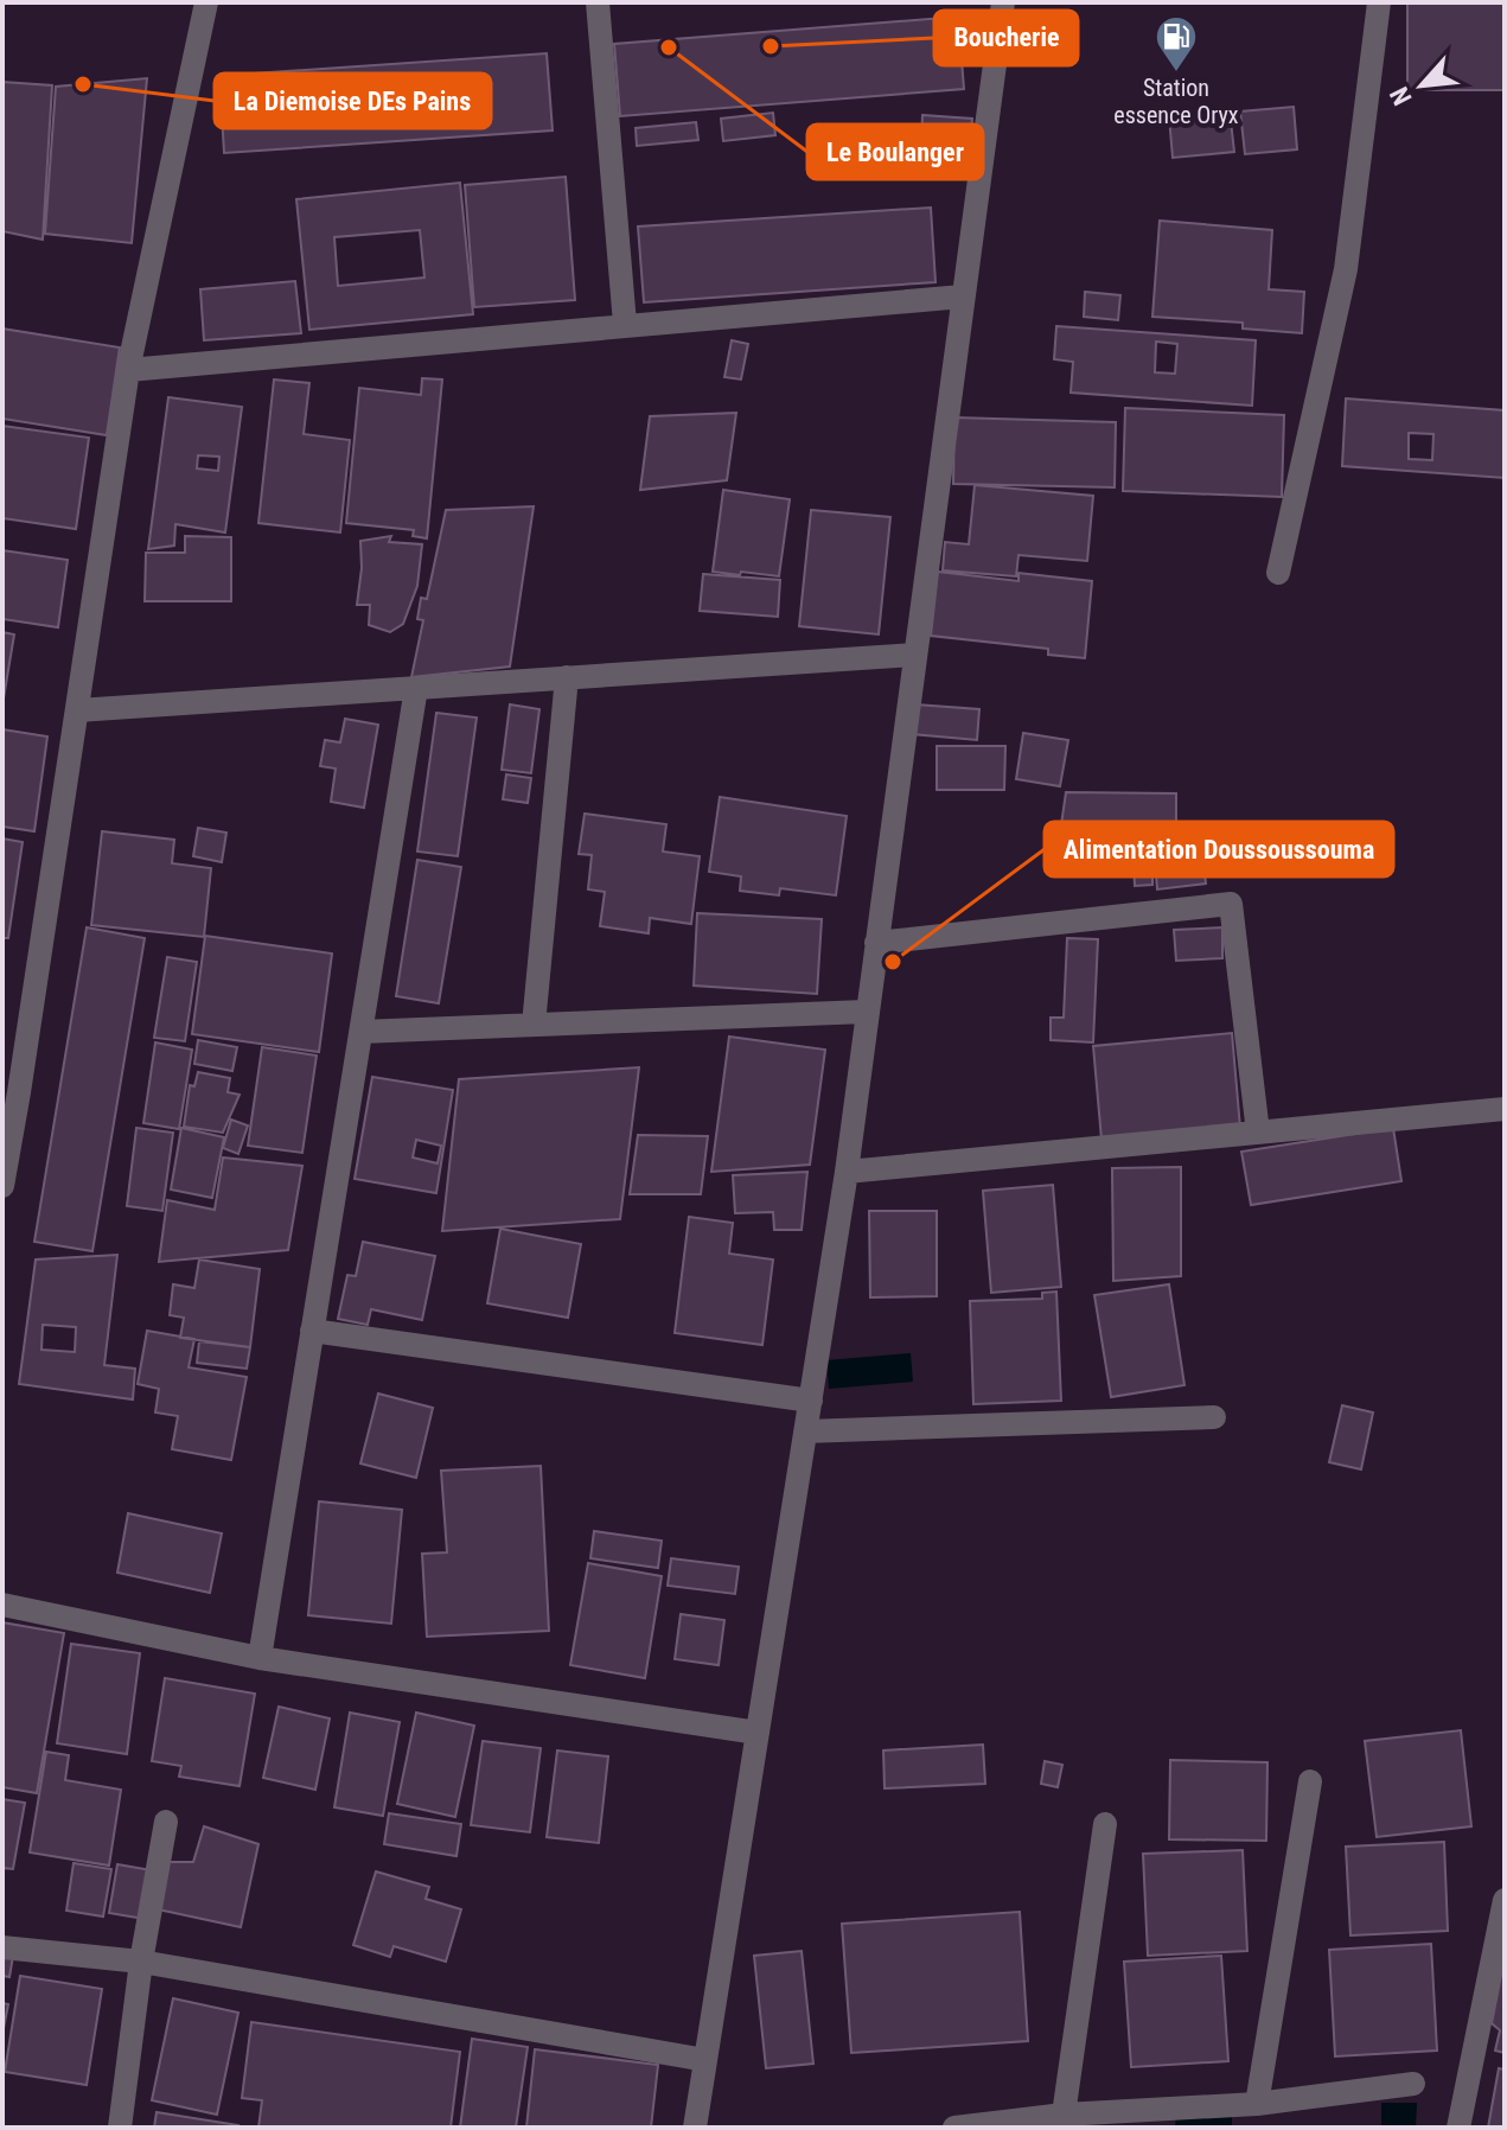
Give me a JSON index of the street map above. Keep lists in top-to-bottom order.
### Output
{
  "places": {
    "other": [
      "Boucherie",
      "Le Boulanger",
      "La Diemoise DEs Pains",
      "Alimentation Doussoussouma"
    ],
    "fuel station": ["Station essence Oryx"]
  },
  "north": "bottom left"
}
